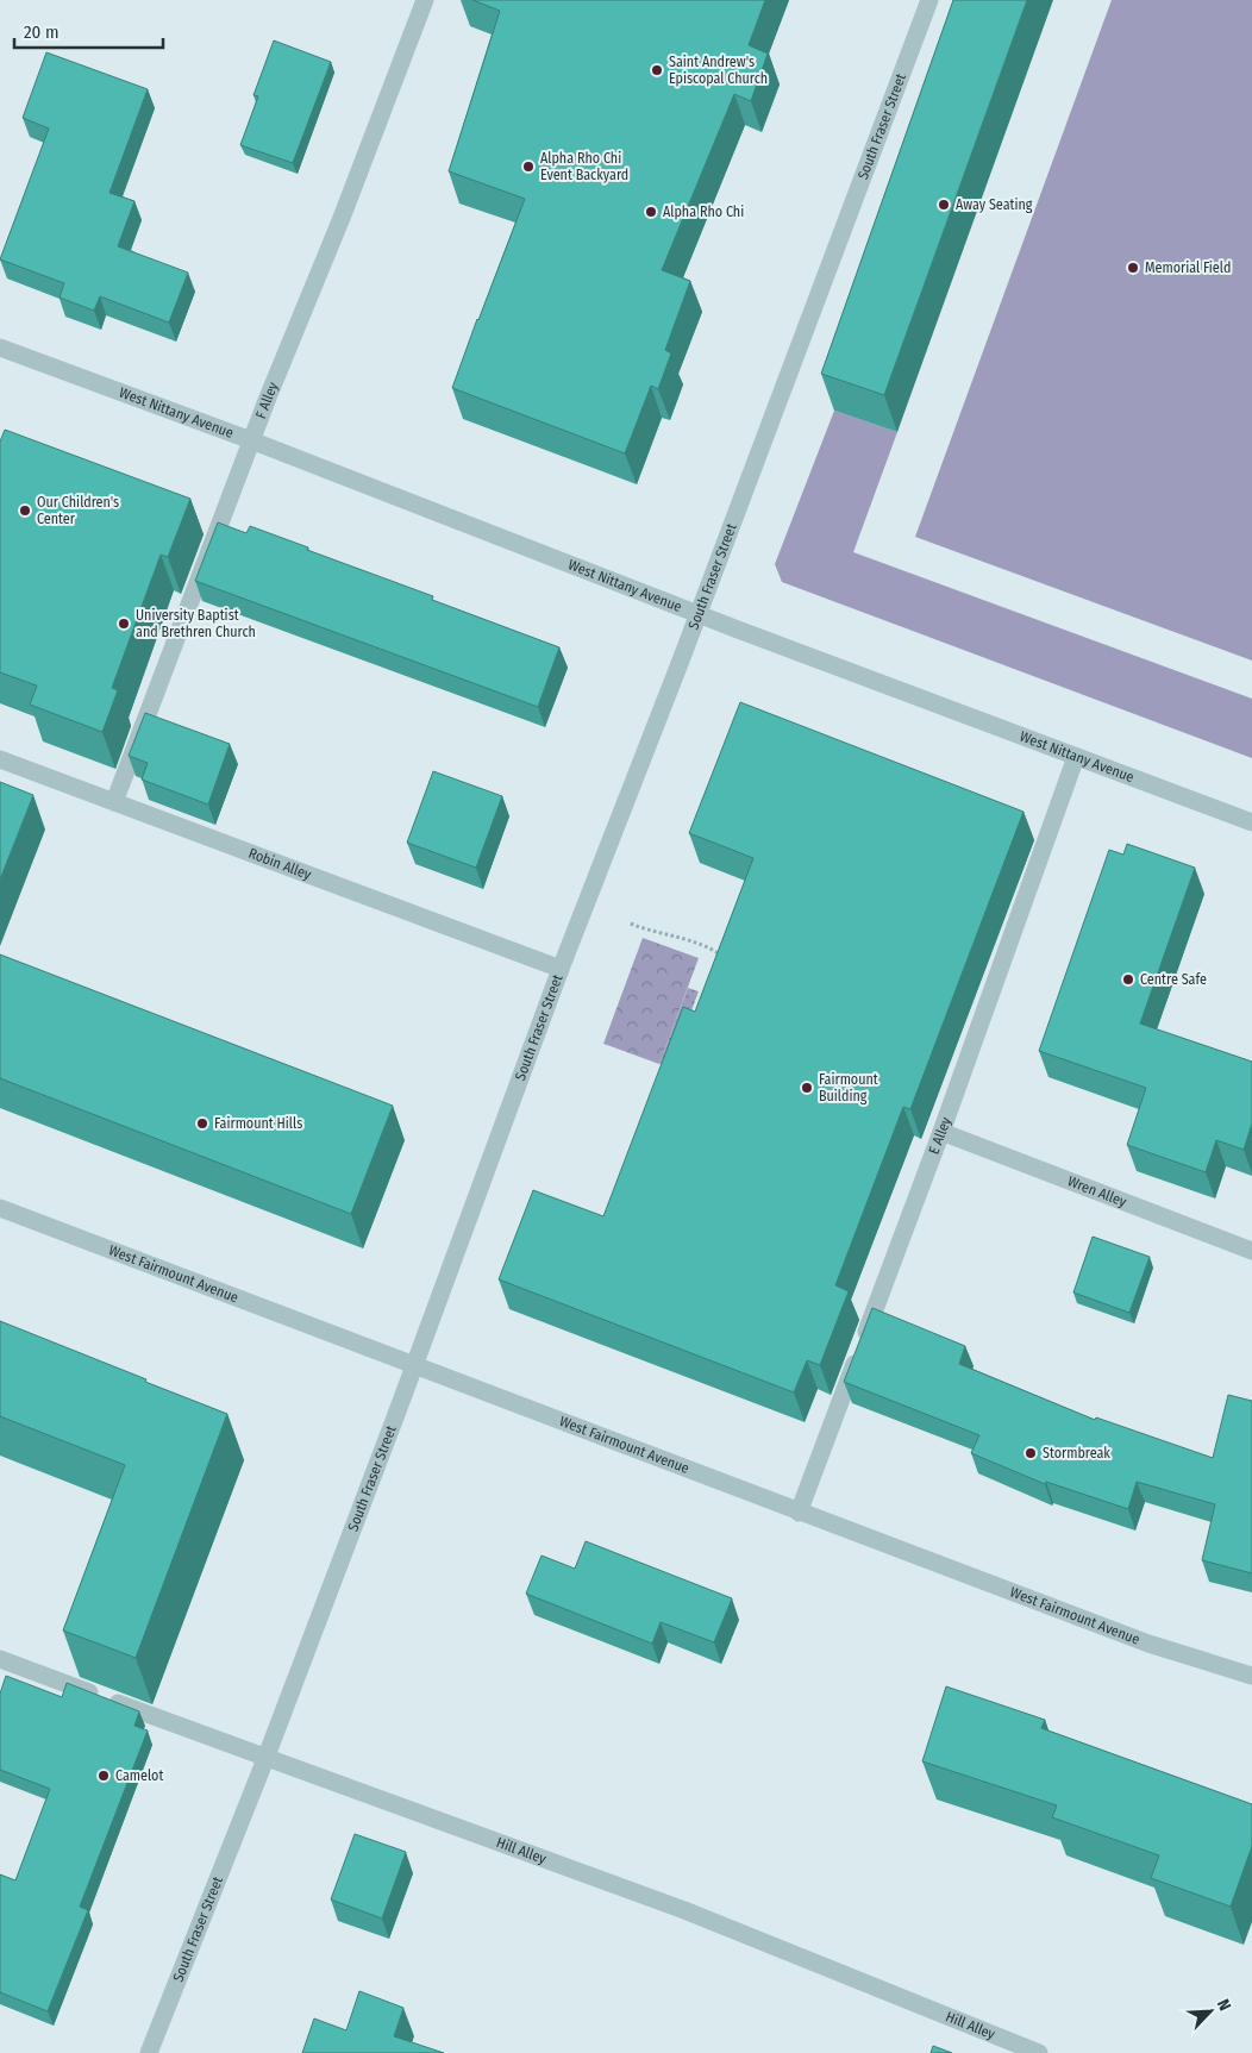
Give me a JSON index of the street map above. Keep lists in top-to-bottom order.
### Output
{
  "streets": {
    "street": [
      "South Fraser Street",
      "F Alley",
      "West Nittany Avenue",
      "Robin Alley",
      "E Alley",
      "Wren Alley",
      "West Fairmount Avenue",
      "Hill Alley"
    ]
  },
  "crossings": [
    ["South Fraser Street", "West Nittany Avenue"],
    ["South Fraser Street", "Robin Alley"],
    ["South Fraser Street", "West Fairmount Avenue"],
    ["South Fraser Street", "Hill Alley"],
    ["F Alley", "West Nittany Avenue"],
    ["F Alley", "Robin Alley"],
    ["West Nittany Avenue", "E Alley"],
    ["E Alley", "Wren Alley"],
    ["E Alley", "West Fairmount Avenue"]
  ],
  "places": [
    "Saint Andrew's Episcopal Church",
    "Alpha Rho Chi Event Backyard",
    "Away Seating",
    "Alpha Rho Chi",
    "Memorial Field",
    "Our Children's Center",
    "University Baptist and Brethren Church",
    "Centre Safe",
    "Fairmount Building",
    "Fairmount Hills",
    "Stormbreak",
    "Camelot"
  ],
  "scale_bar": "20 m",
  "north": "top right"
}
